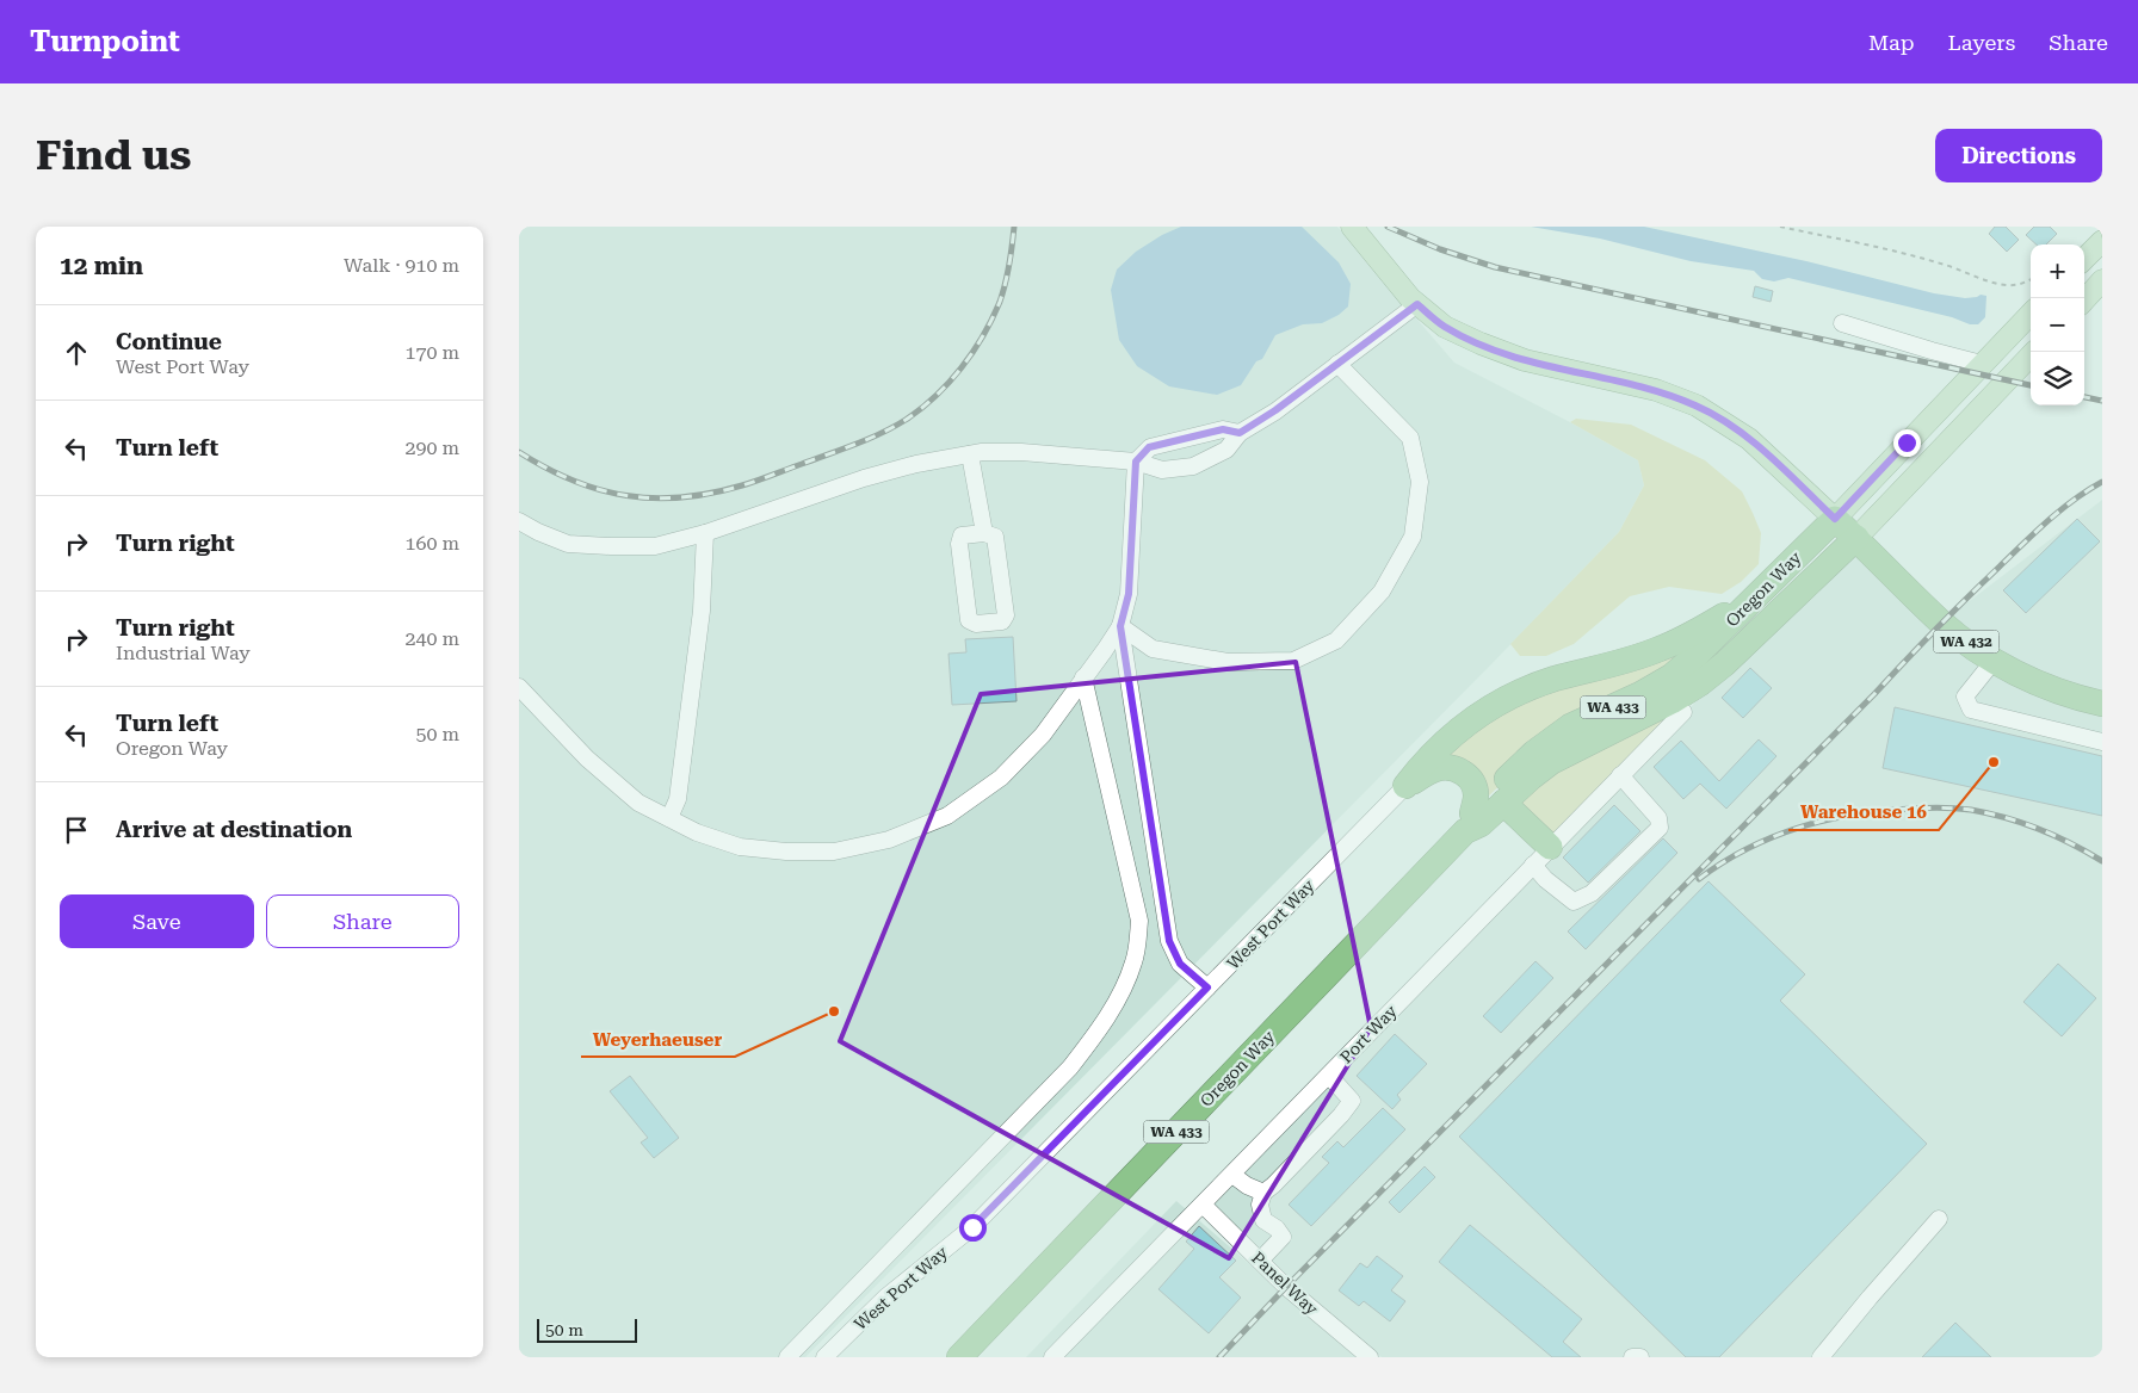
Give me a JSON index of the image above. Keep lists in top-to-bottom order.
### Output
{
  "streets": {
    "highway": ["Oregon Way", "WA 432", "WA 433"],
    "street": ["West Port Way", "Port Way", "Panel Way"]
  },
  "crossings": [
    ["Oregon Way", "WA 432"],
    ["Port Way", "Panel Way"]
  ],
  "places": ["Warehouse 16", "Weyerhaeuser"],
  "scale_bar": "50 m",
  "page": {
    "header": "Turnpoint",
    "nav": ["Map", "Layers", "Share"],
    "buttons": [
      "Directions",
      ["Save", "Share"]
    ],
    "title": "Find us",
    "heading": ["12 min", "Walk · 910 m"],
    "map_buttons": ["+", "−"],
    "list": [
      ["Continue", "West Port Way", "170 m"],
      ["Turn left", "290 m"],
      ["Turn right", "160 m"],
      ["Turn right", "Industrial Way", "240 m"],
      ["Turn left", "Oregon Way", "50 m"],
      "Arrive at destination"
    ],
    "scale": "50 m"
  }
}
